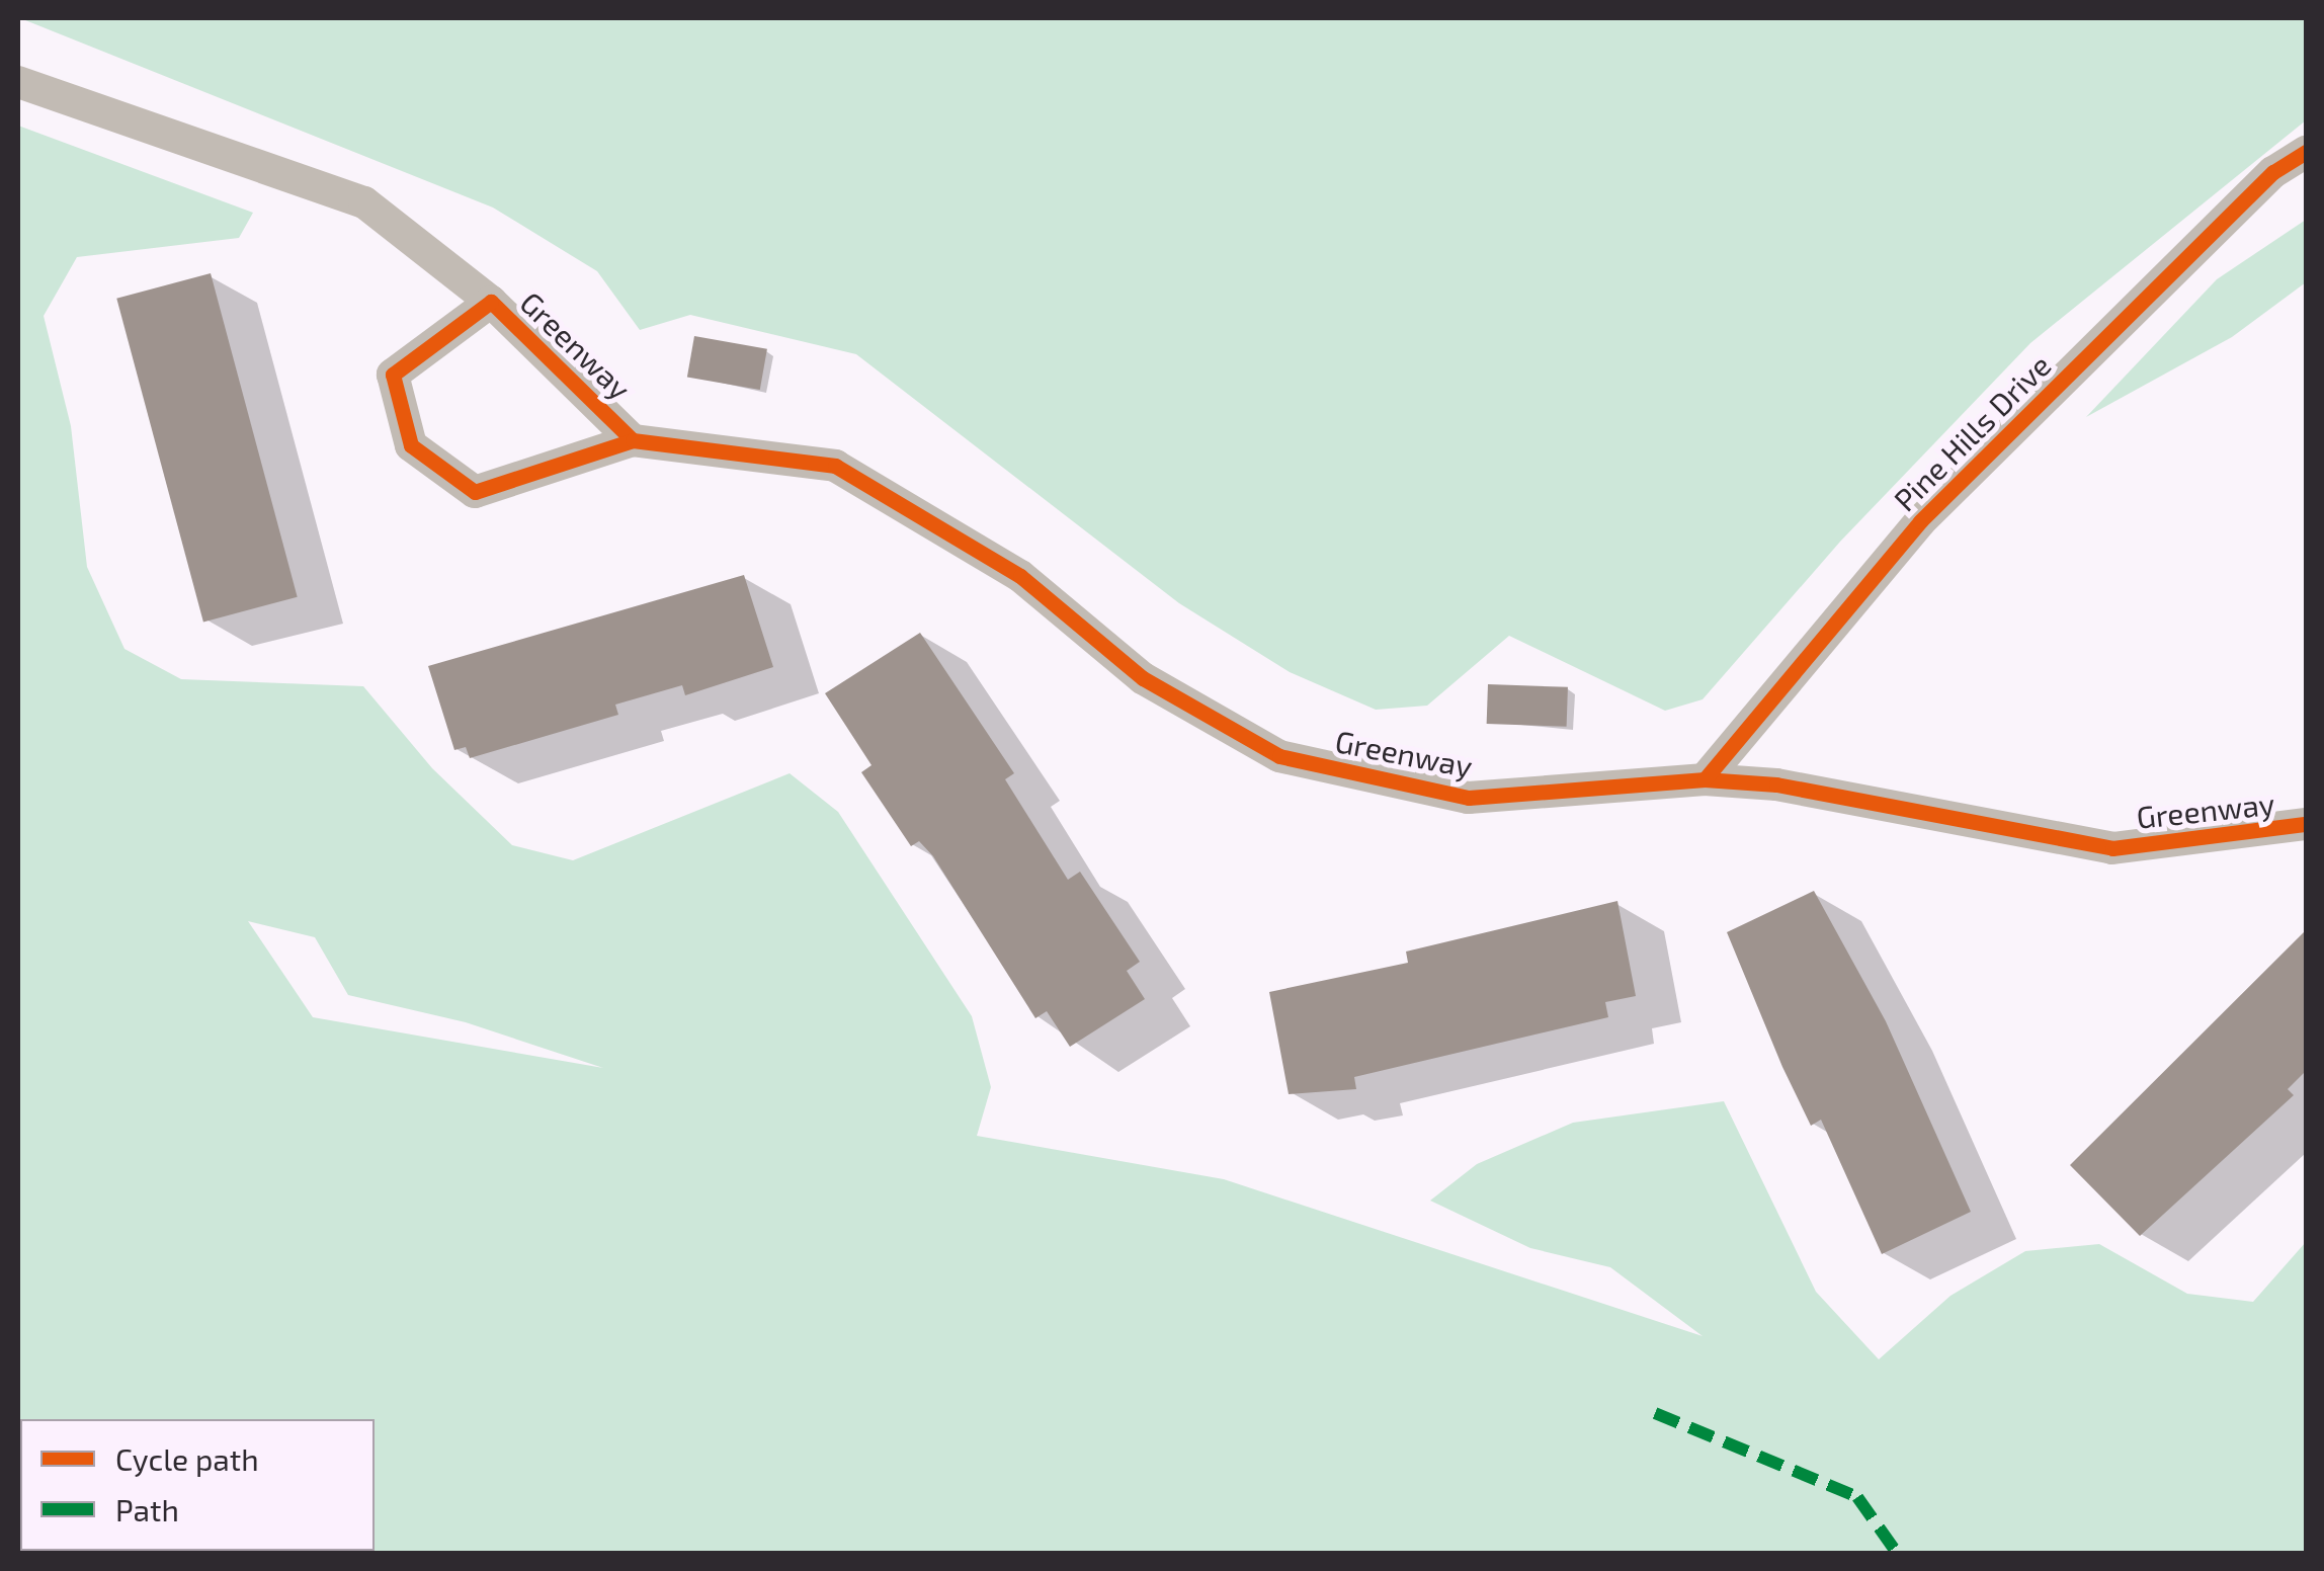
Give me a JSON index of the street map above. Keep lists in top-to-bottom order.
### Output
{
  "streets": {
    "street": ["Greenway", "Pine Hills Drive"]
  },
  "crossings": [
    ["Greenway", "Pine Hills Drive"]
  ],
  "legend": ["Cycle path", "Path"]
}
